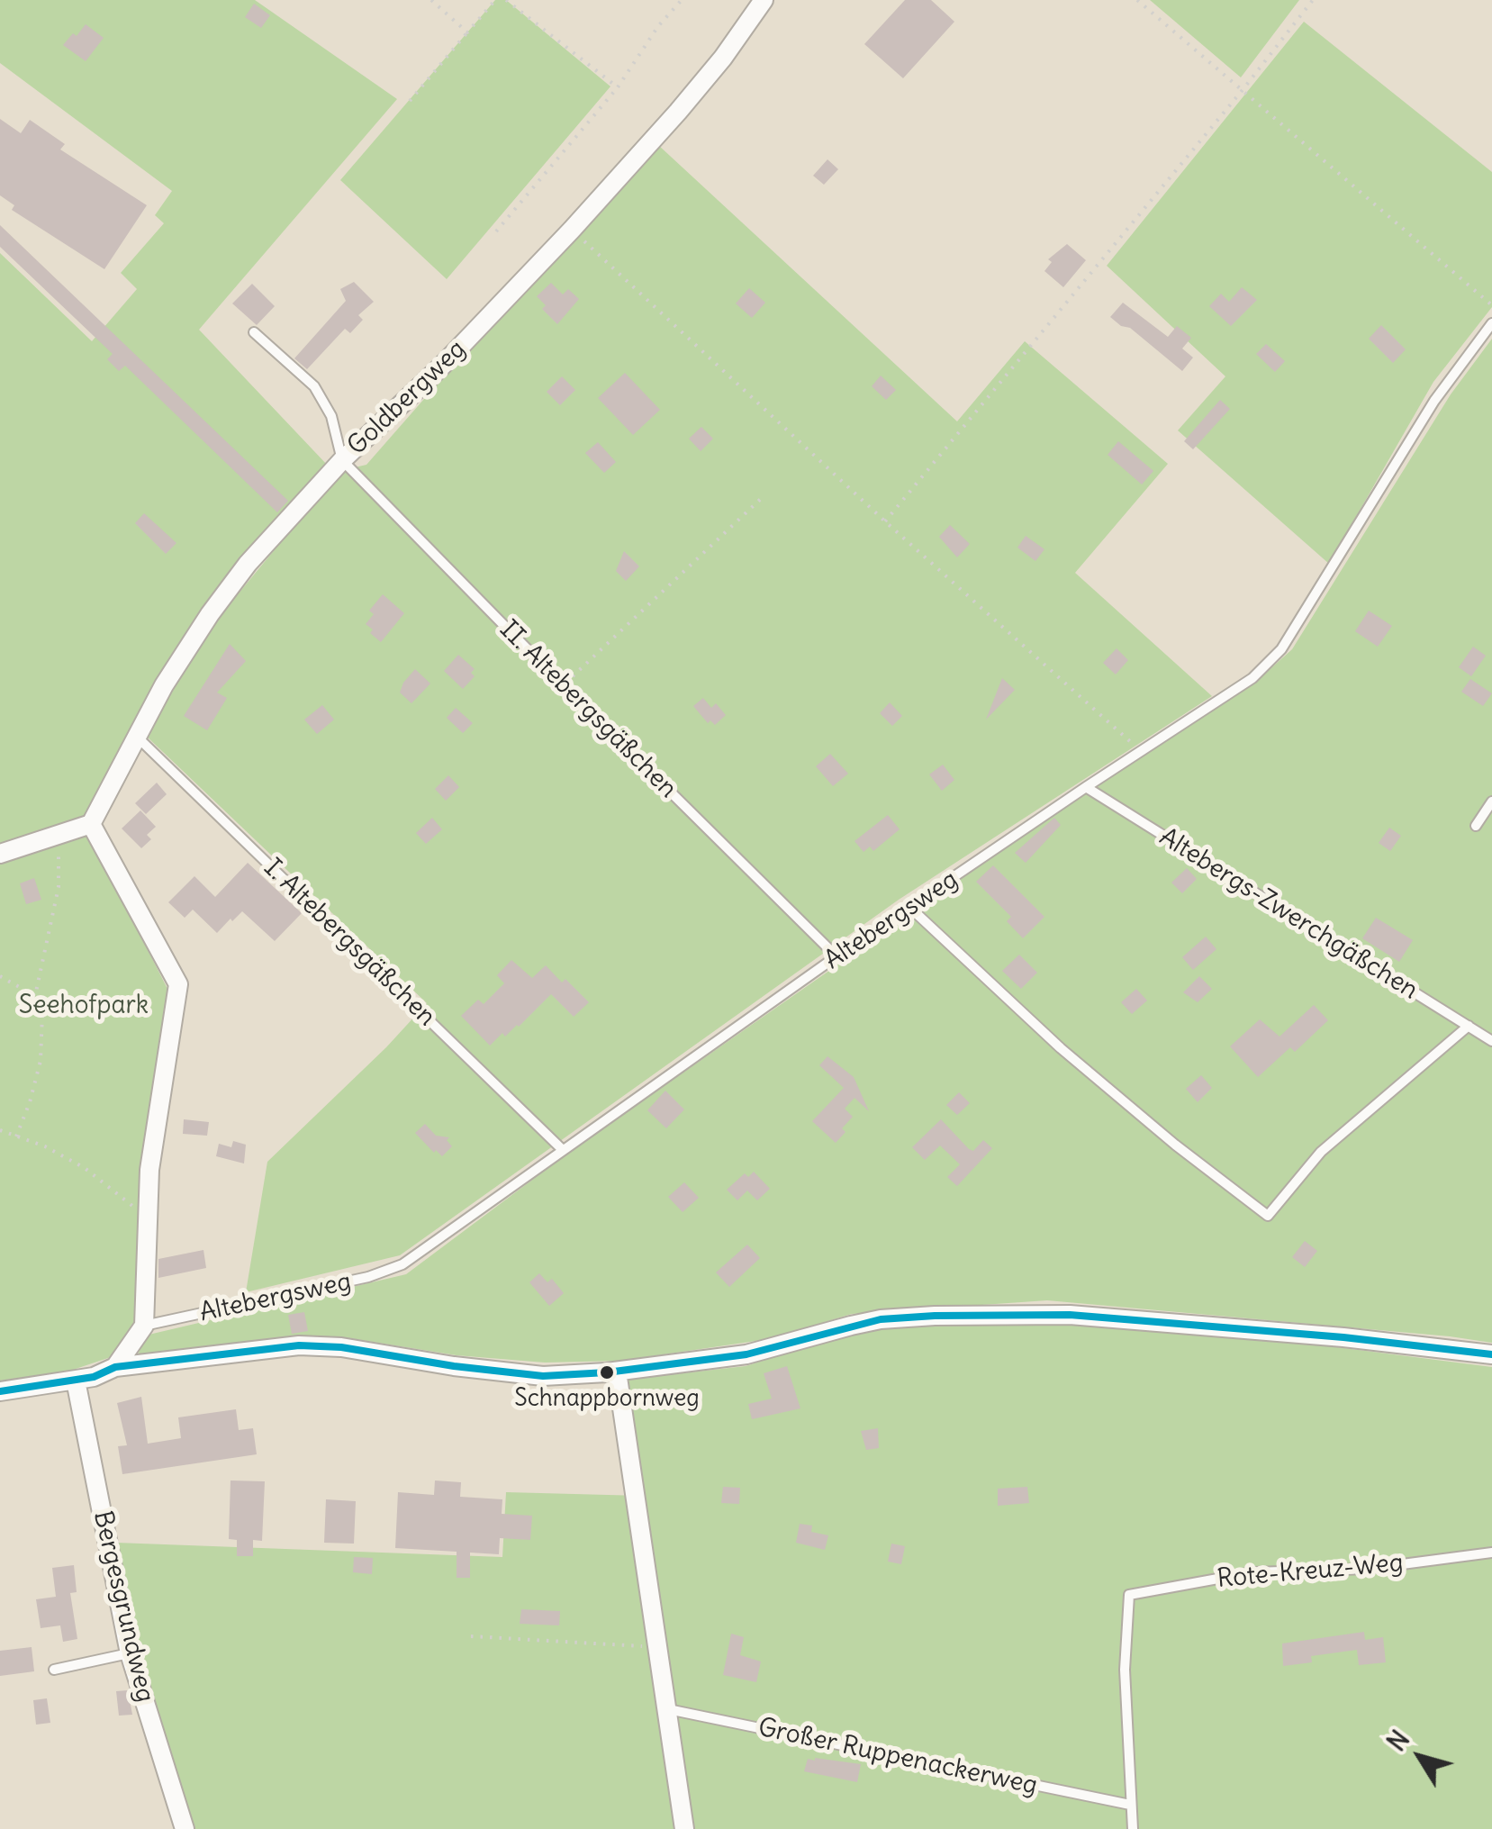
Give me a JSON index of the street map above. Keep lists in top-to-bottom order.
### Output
{
  "streets": {
    "street": ["Goldbergweg", "Bergesgrundweg"],
    "lane": [
      "II. Altebergsgäßchen",
      "Altebergs-Zwerchgäßchen",
      "Altebergsweg",
      "I. Altebergsgäßchen",
      "Rote-Kreuz-Weg",
      "Großer Ruppenackerweg"
    ]
  },
  "crossings": [
    ["Goldbergweg", "II. Altebergsgäßchen"],
    ["Goldbergweg", "I. Altebergsgäßchen"],
    ["II. Altebergsgäßchen", "Altebergsweg"],
    ["Altebergs-Zwerchgäßchen", "Altebergsweg"],
    ["Altebergsweg", "I. Altebergsgäßchen"],
    ["Rote-Kreuz-Weg", "Großer Ruppenackerweg"]
  ],
  "parks": ["Seehofpark"],
  "places": ["Schnappbornweg"],
  "north": "top left"
}
